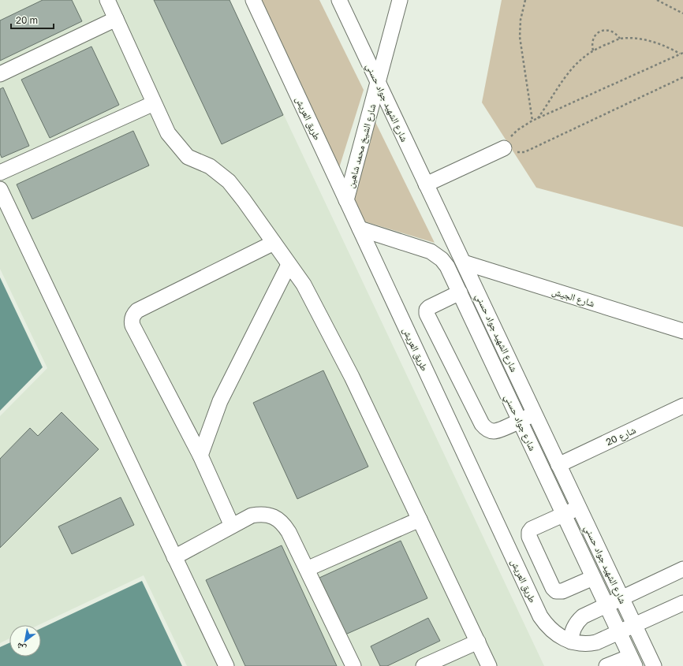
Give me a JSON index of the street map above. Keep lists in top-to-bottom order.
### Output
{
  "streets": {
    "street": [
      "شارع الشهيد جواد حسني",
      "طريق العريش",
      "شارع الشيخ محمد شاهين",
      "شارع الجيش",
      "شارع جواد حسني",
      "شارع 20"
    ]
  },
  "crossings": [
    ["شارع الشهيد جواد حسني", "طريق العريش"],
    ["شارع الشهيد جواد حسني", "شارع الشيخ محمد شاهين"],
    ["شارع الشهيد جواد حسني", "شارع الجيش"],
    ["شارع الشهيد جواد حسني", "شارع 20"],
    ["طريق العريش", "شارع الشيخ محمد شاهين"],
    ["طريق العريش", "شارع جواد حسني"]
  ],
  "scale_bar": "20 m",
  "north": "bottom left"
}
